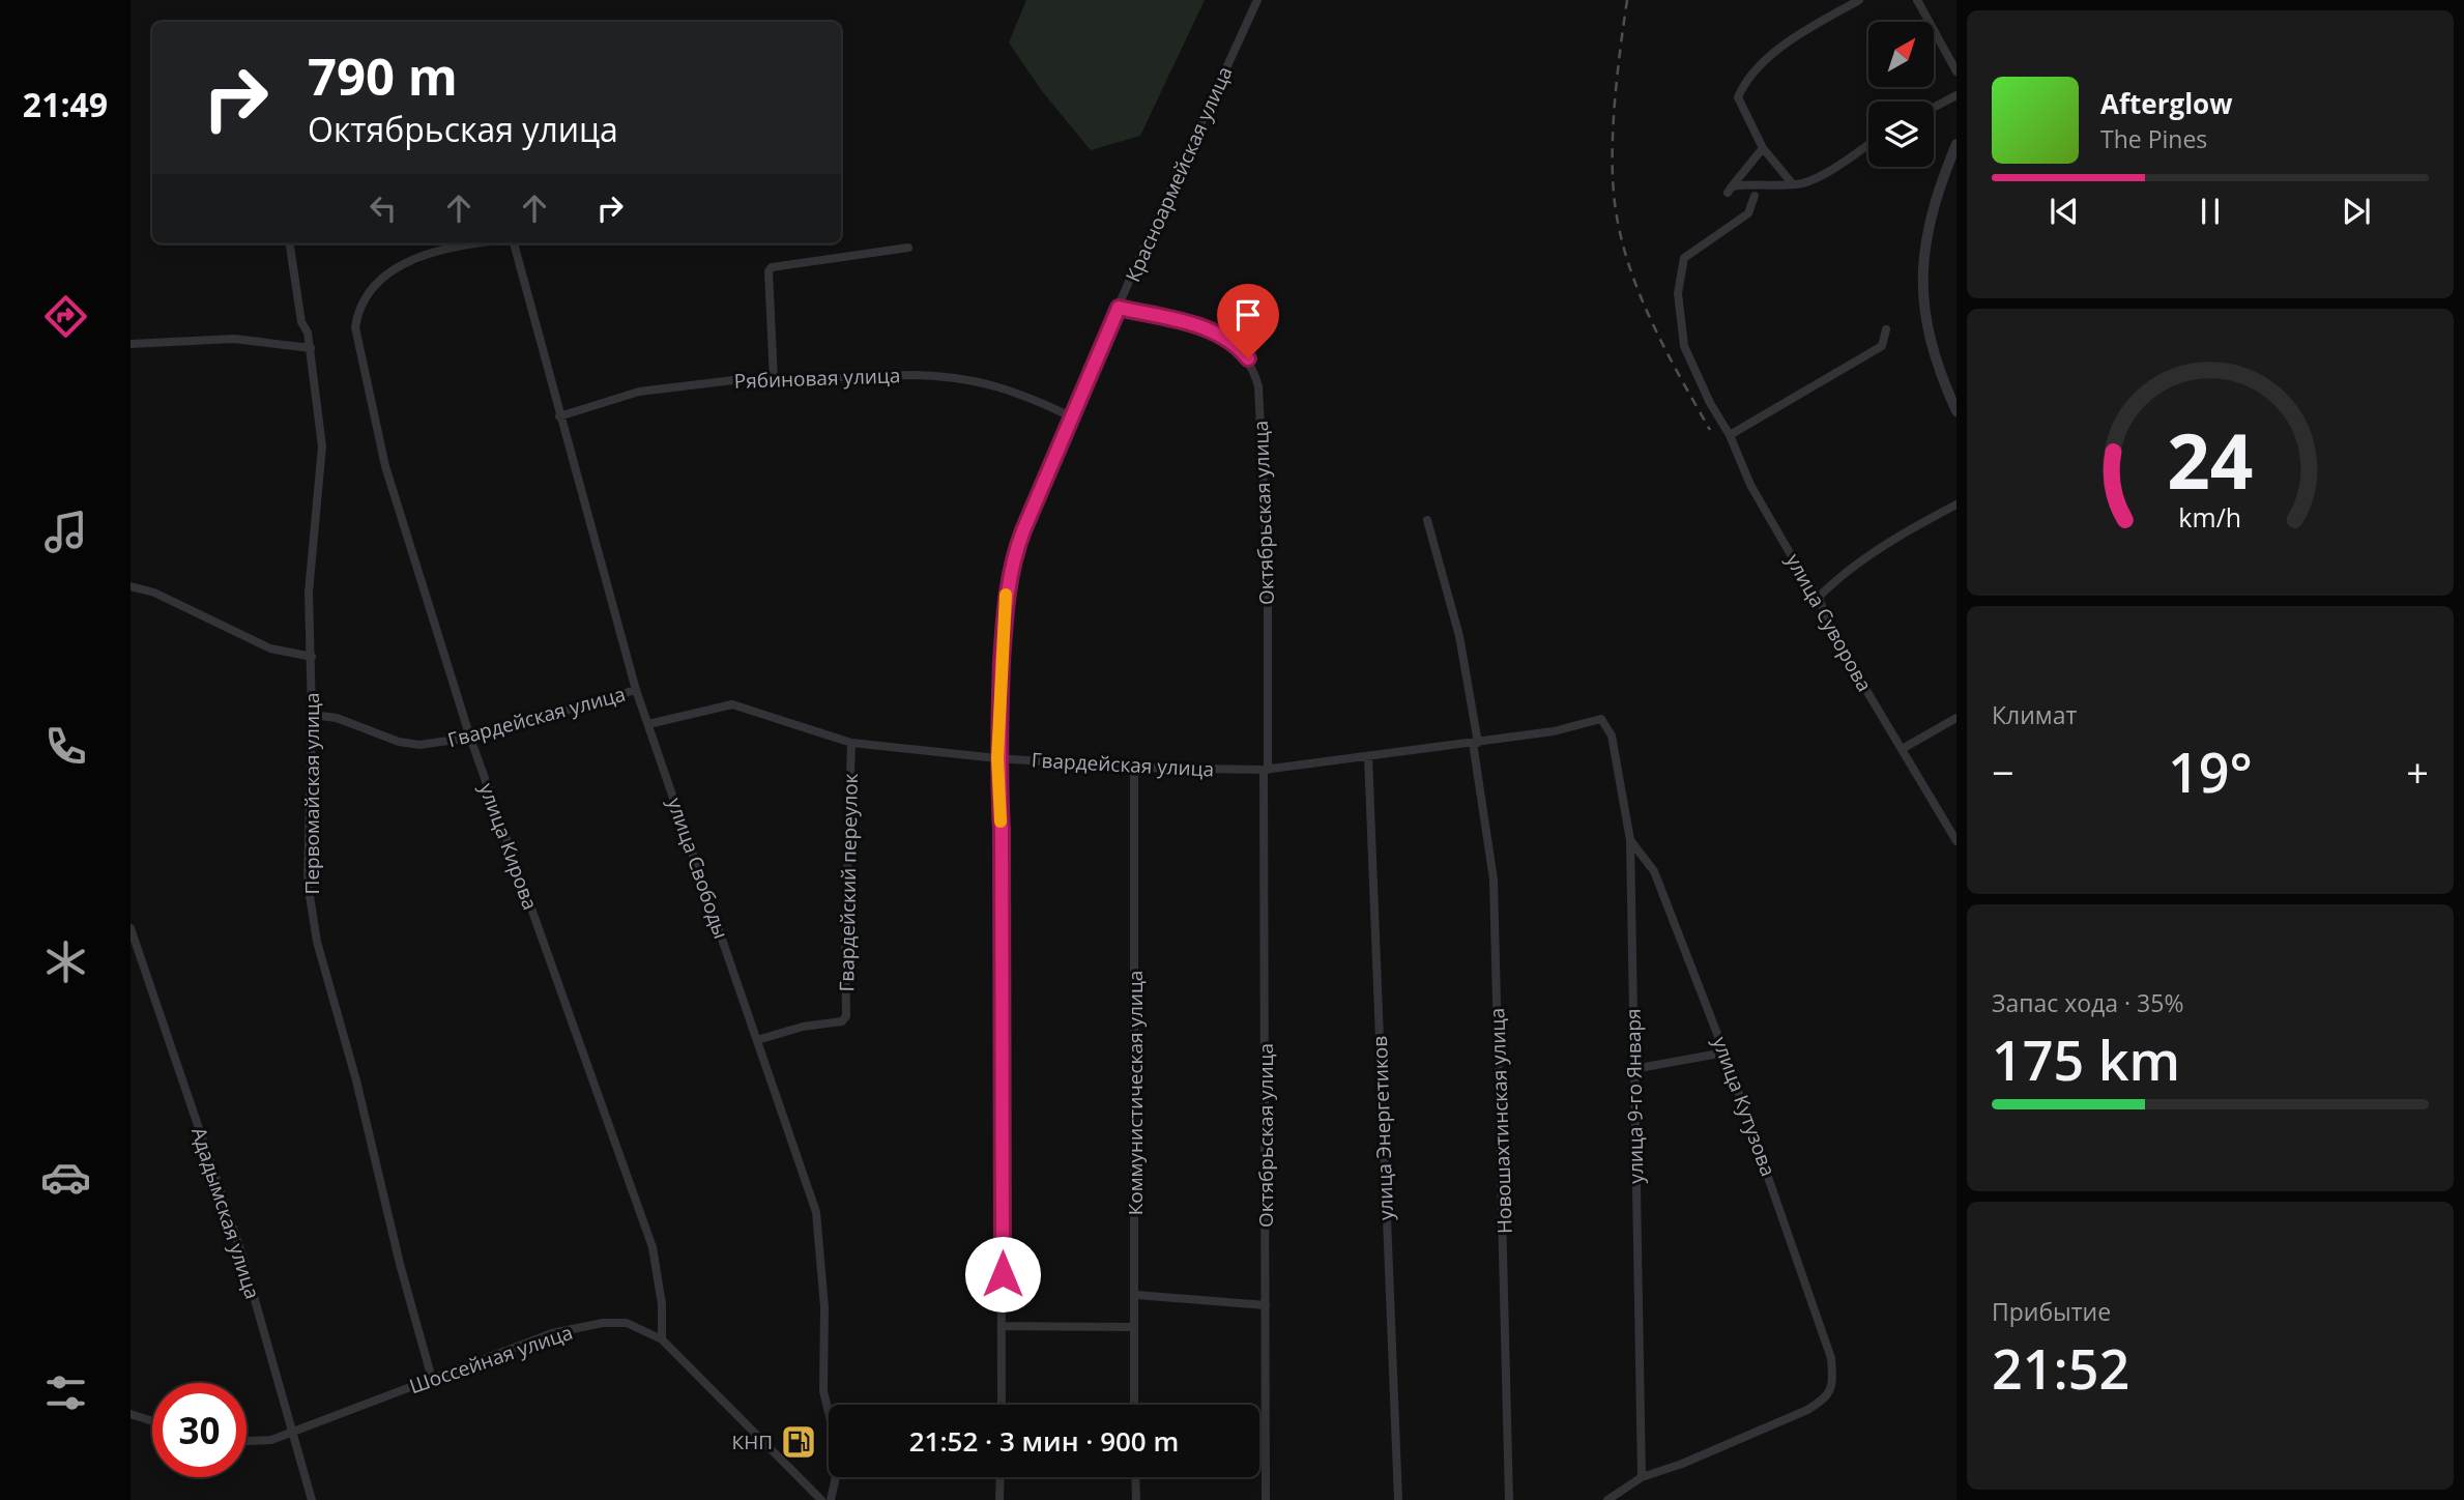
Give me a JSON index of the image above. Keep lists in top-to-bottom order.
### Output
{
  "streets": {
    "street": [
      "Красноармейская улица",
      "Рябиновая улица",
      "Октябрьская улица",
      "улица Суворова",
      "Гвардейская улица",
      "Первомайская улица",
      "улица Кирова",
      "улица Свободы",
      "Гвардейский переулок",
      "Коммунистическая улица",
      "улица 9-го Января",
      "улица Кутузова",
      "Новошахтинская улица",
      "улица Энергетиков",
      "Ададымская улица",
      "Шоссейная улица"
    ]
  },
  "crossings": [
    ["Красноармейская улица", "Рябиновая улица"],
    ["Красноармейская улица", "Октябрьская улица"],
    ["Красноармейская улица", "Гвардейская улица"],
    ["Рябиновая улица", "улица Свободы"],
    ["Октябрьская улица", "Гвардейская улица"],
    ["Гвардейская улица", "Первомайская улица"],
    ["Гвардейская улица", "улица Кирова"],
    ["Гвардейская улица", "улица Свободы"],
    ["Гвардейская улица", "Гвардейский переулок"],
    ["Гвардейская улица", "Коммунистическая улица"],
    ["Гвардейская улица", "улица 9-го Января"],
    ["Гвардейская улица", "Новошахтинская улица"],
    ["Гвардейская улица", "улица Энергетиков"],
    ["Первомайская улица", "Шоссейная улица"],
    ["улица Кирова", "Шоссейная улица"],
    ["улица Свободы", "Гвардейский переулок"],
    ["улица 9-го Января", "улица Кутузова"],
    ["Ададымская улица", "Шоссейная улица"]
  ],
  "places": {
    "fuel station": ["КНП"]
  },
  "north": "top right",
  "page": {
    "tabs": "21:49",
    "turn": ["790 m", "Октябрьская улица"],
    "song": ["Afterglow", "The Pines"],
    "tile": [
      "Климат",
      ["Запас хода · 35%", "175 km"],
      ["Прибытие", "21:52"]
    ],
    "heat": ["−", "19°", "+"],
    "limit": "30",
    "trip": "21:52 · 3 мин · 900 m",
    "gauge": ["24", "km/h"]
  }
}
